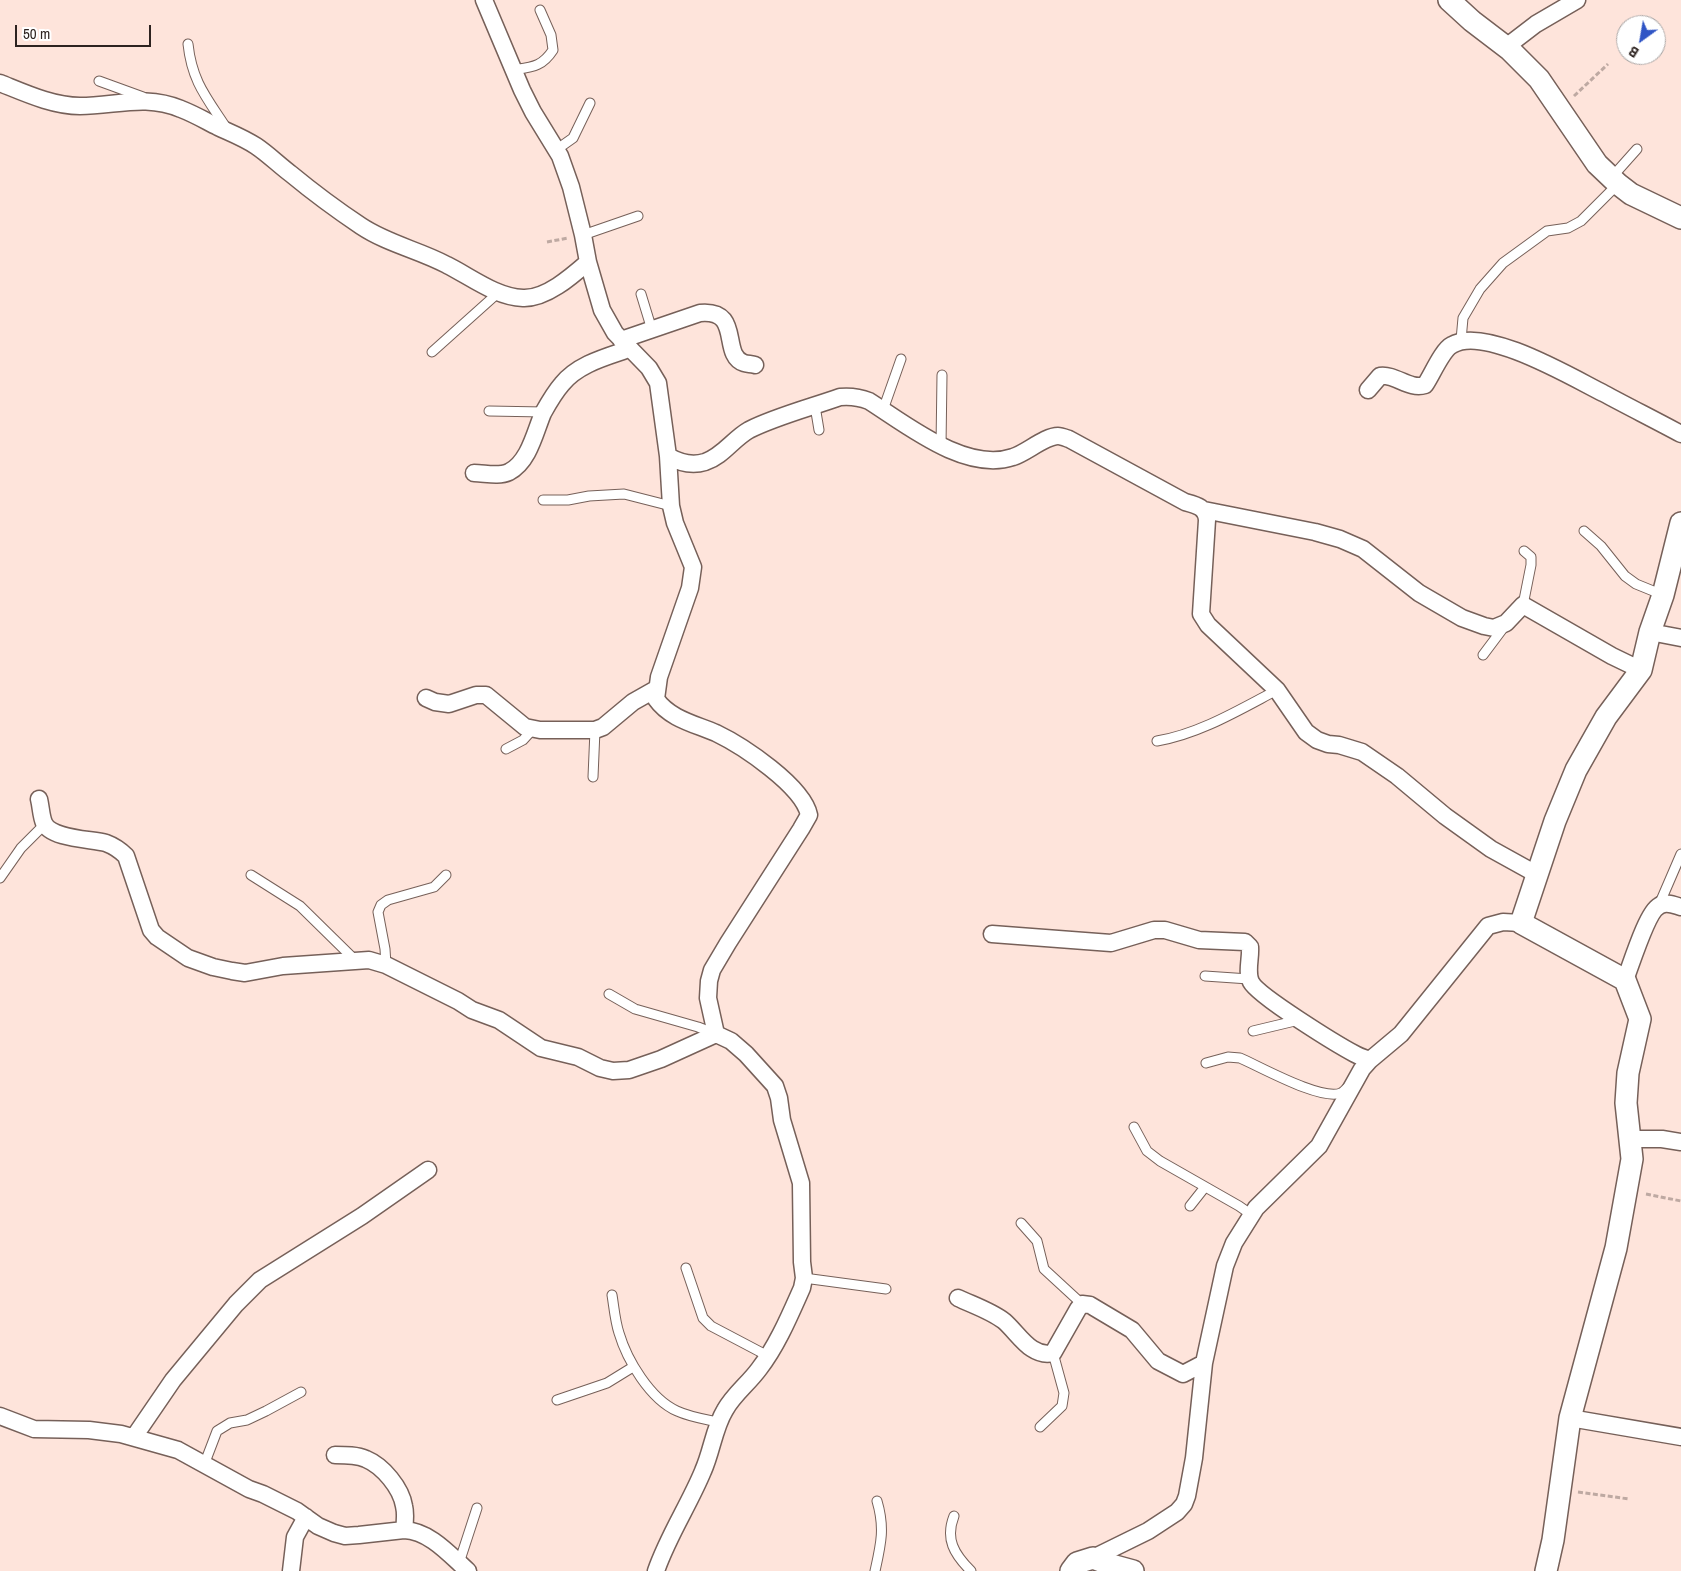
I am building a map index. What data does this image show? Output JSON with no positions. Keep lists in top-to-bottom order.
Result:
{
  "scale_bar": "50 m",
  "north": "bottom left"
}
